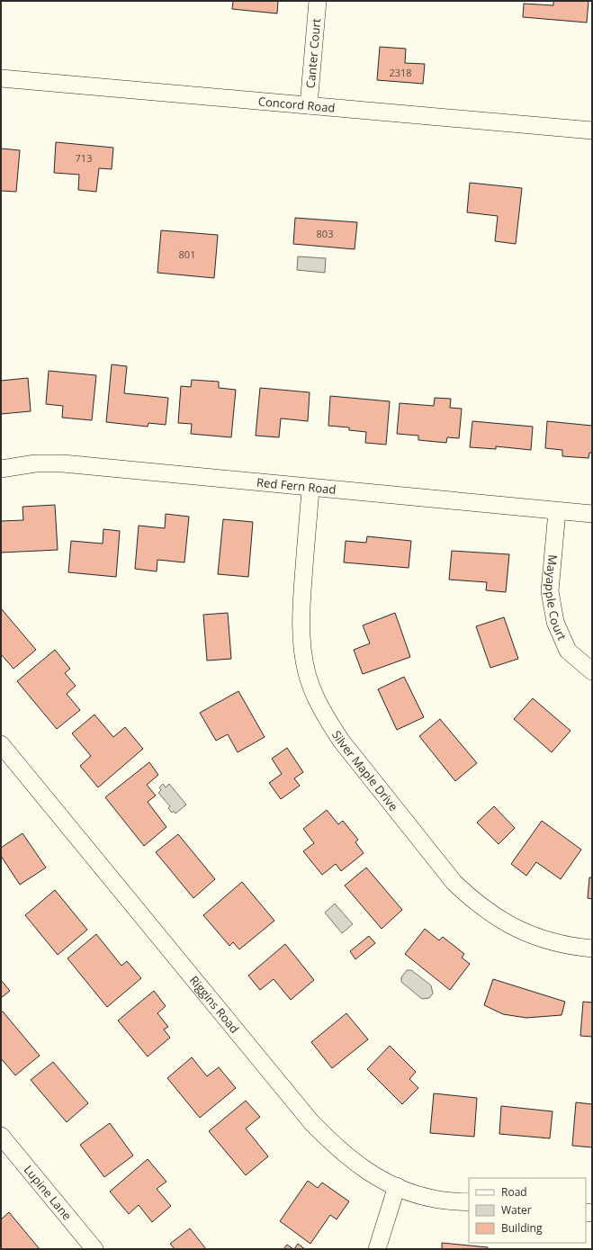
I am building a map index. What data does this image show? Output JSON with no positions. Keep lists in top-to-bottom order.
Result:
{
  "streets": {
    "street": [
      "Canter Court",
      "Concord Road",
      "Red Fern Road",
      "Mayapple Court",
      "Silver Maple Drive",
      "Riggins Road",
      "Lupine Lane"
    ]
  },
  "crossings": [
    ["Canter Court", "Concord Road"],
    ["Red Fern Road", "Mayapple Court"],
    ["Red Fern Road", "Silver Maple Drive"]
  ],
  "house_numbers": [
    "2318",
    "713",
    "803",
    "801"
  ],
  "legend": ["Road", "Water", "Building"]
}
